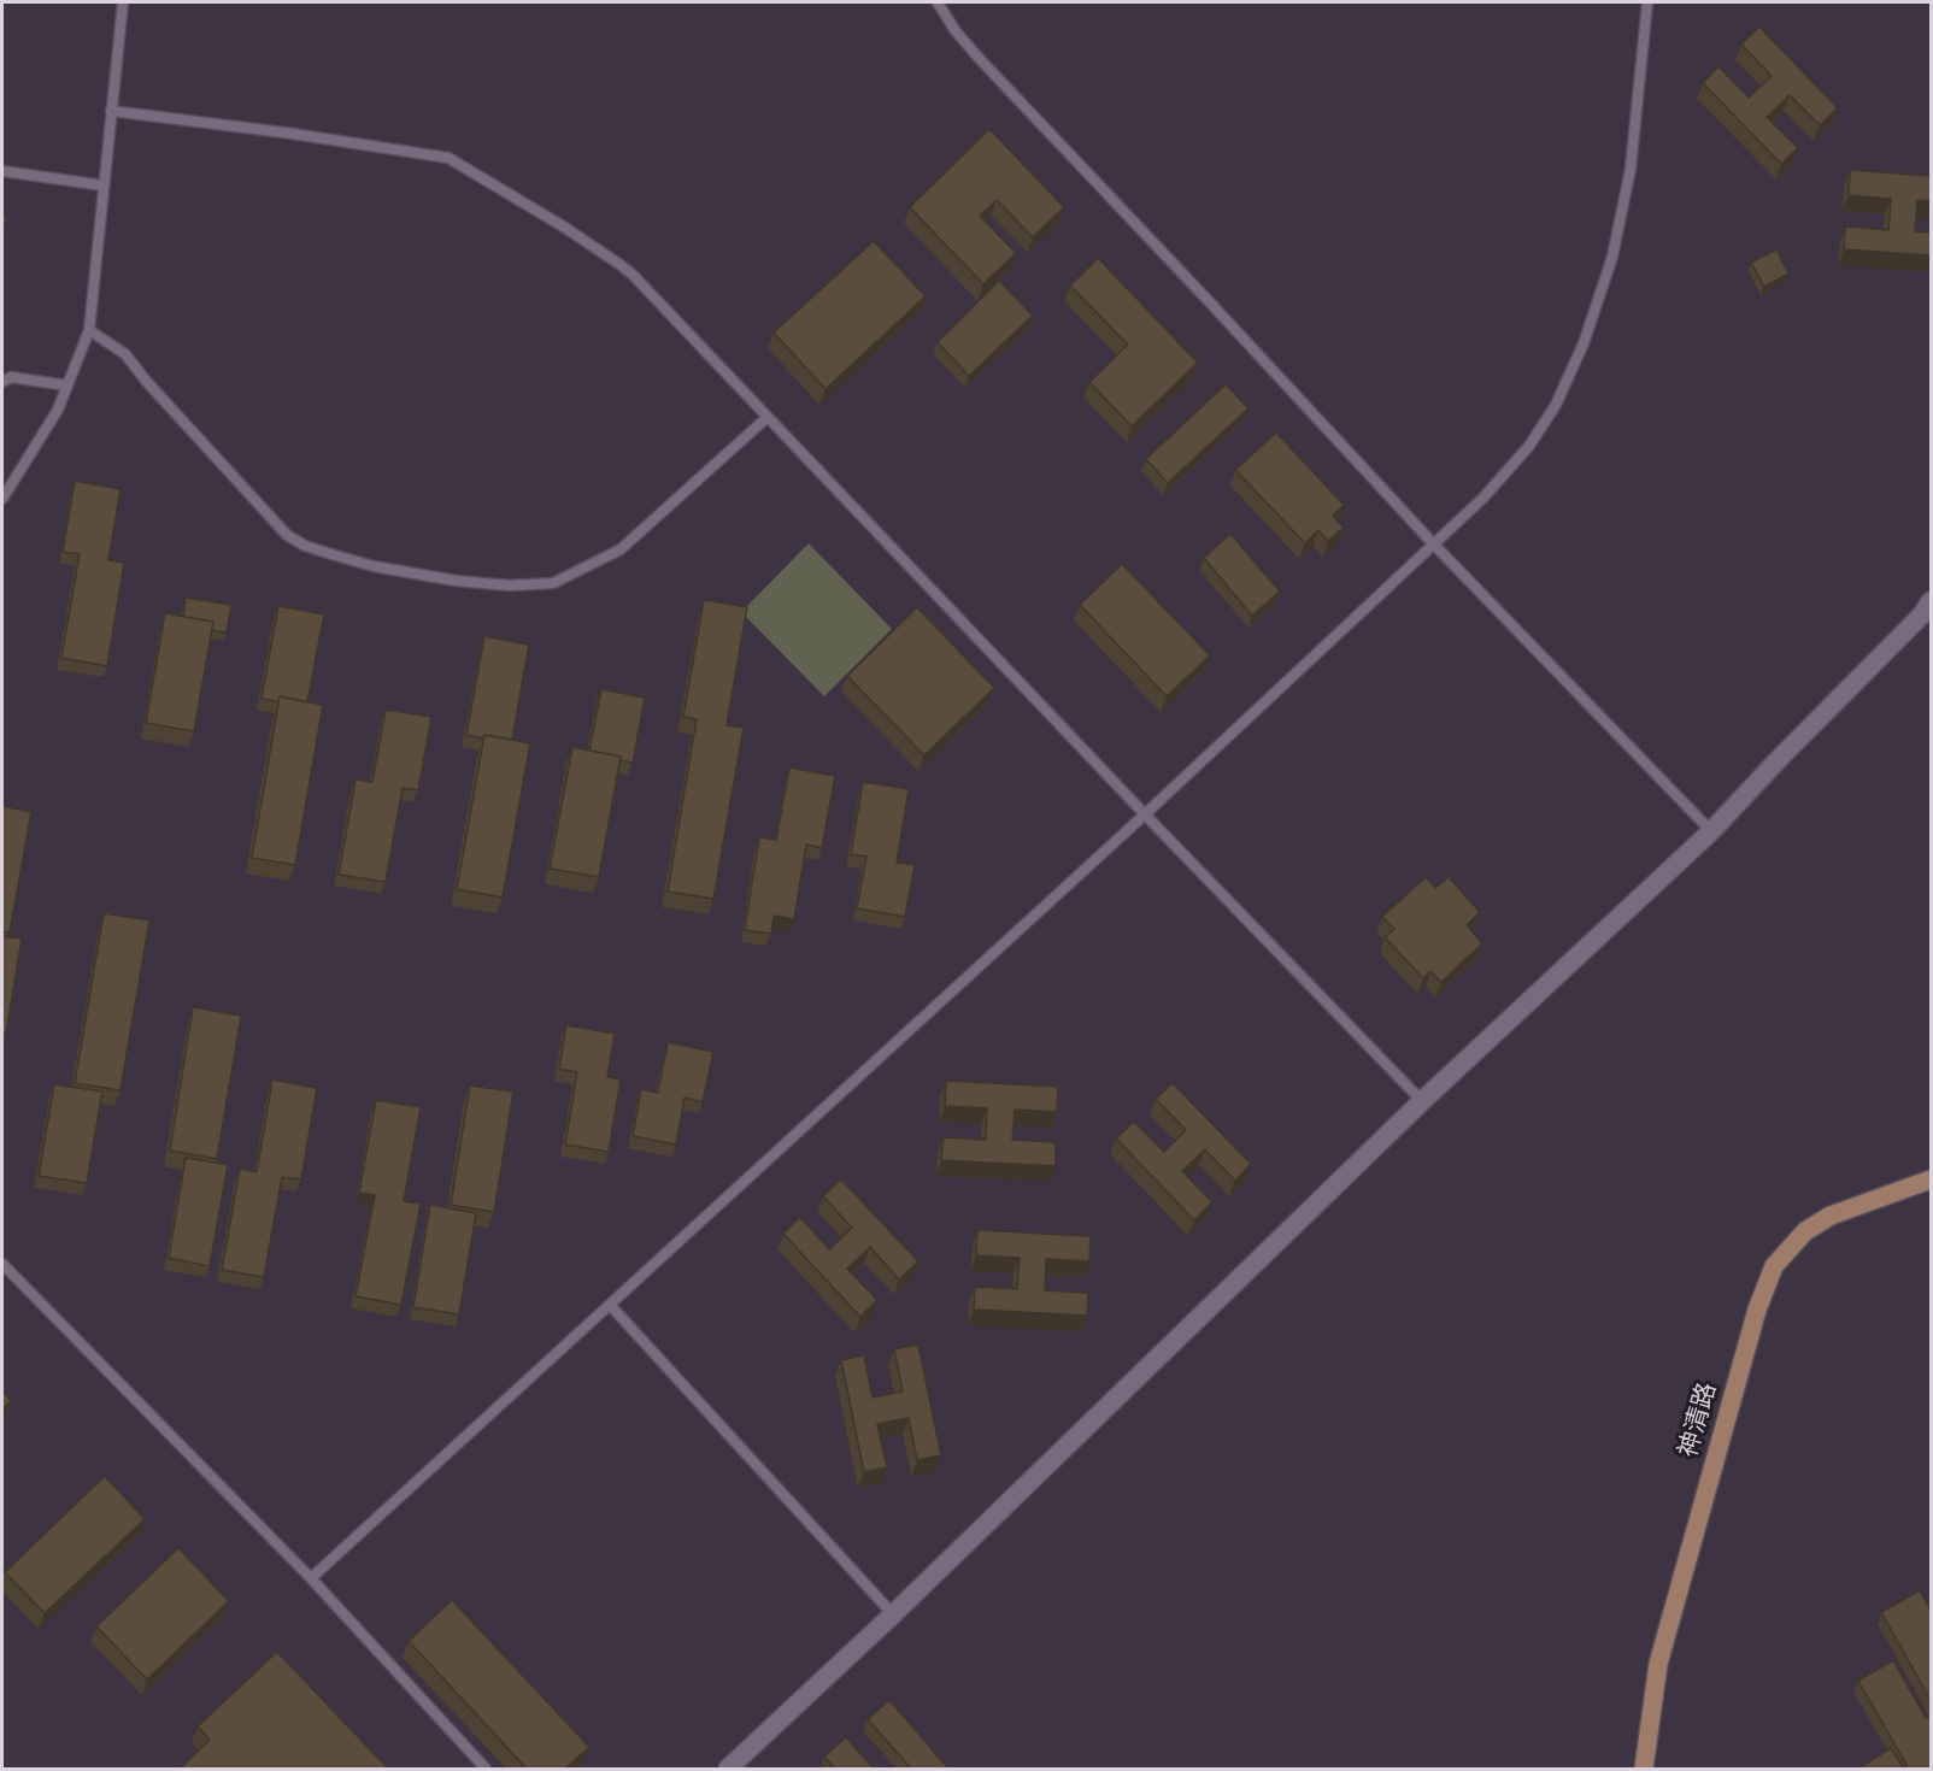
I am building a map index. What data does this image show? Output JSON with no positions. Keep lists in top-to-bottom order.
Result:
{
  "streets": {
    "street": ["神清路"]
  }
}
